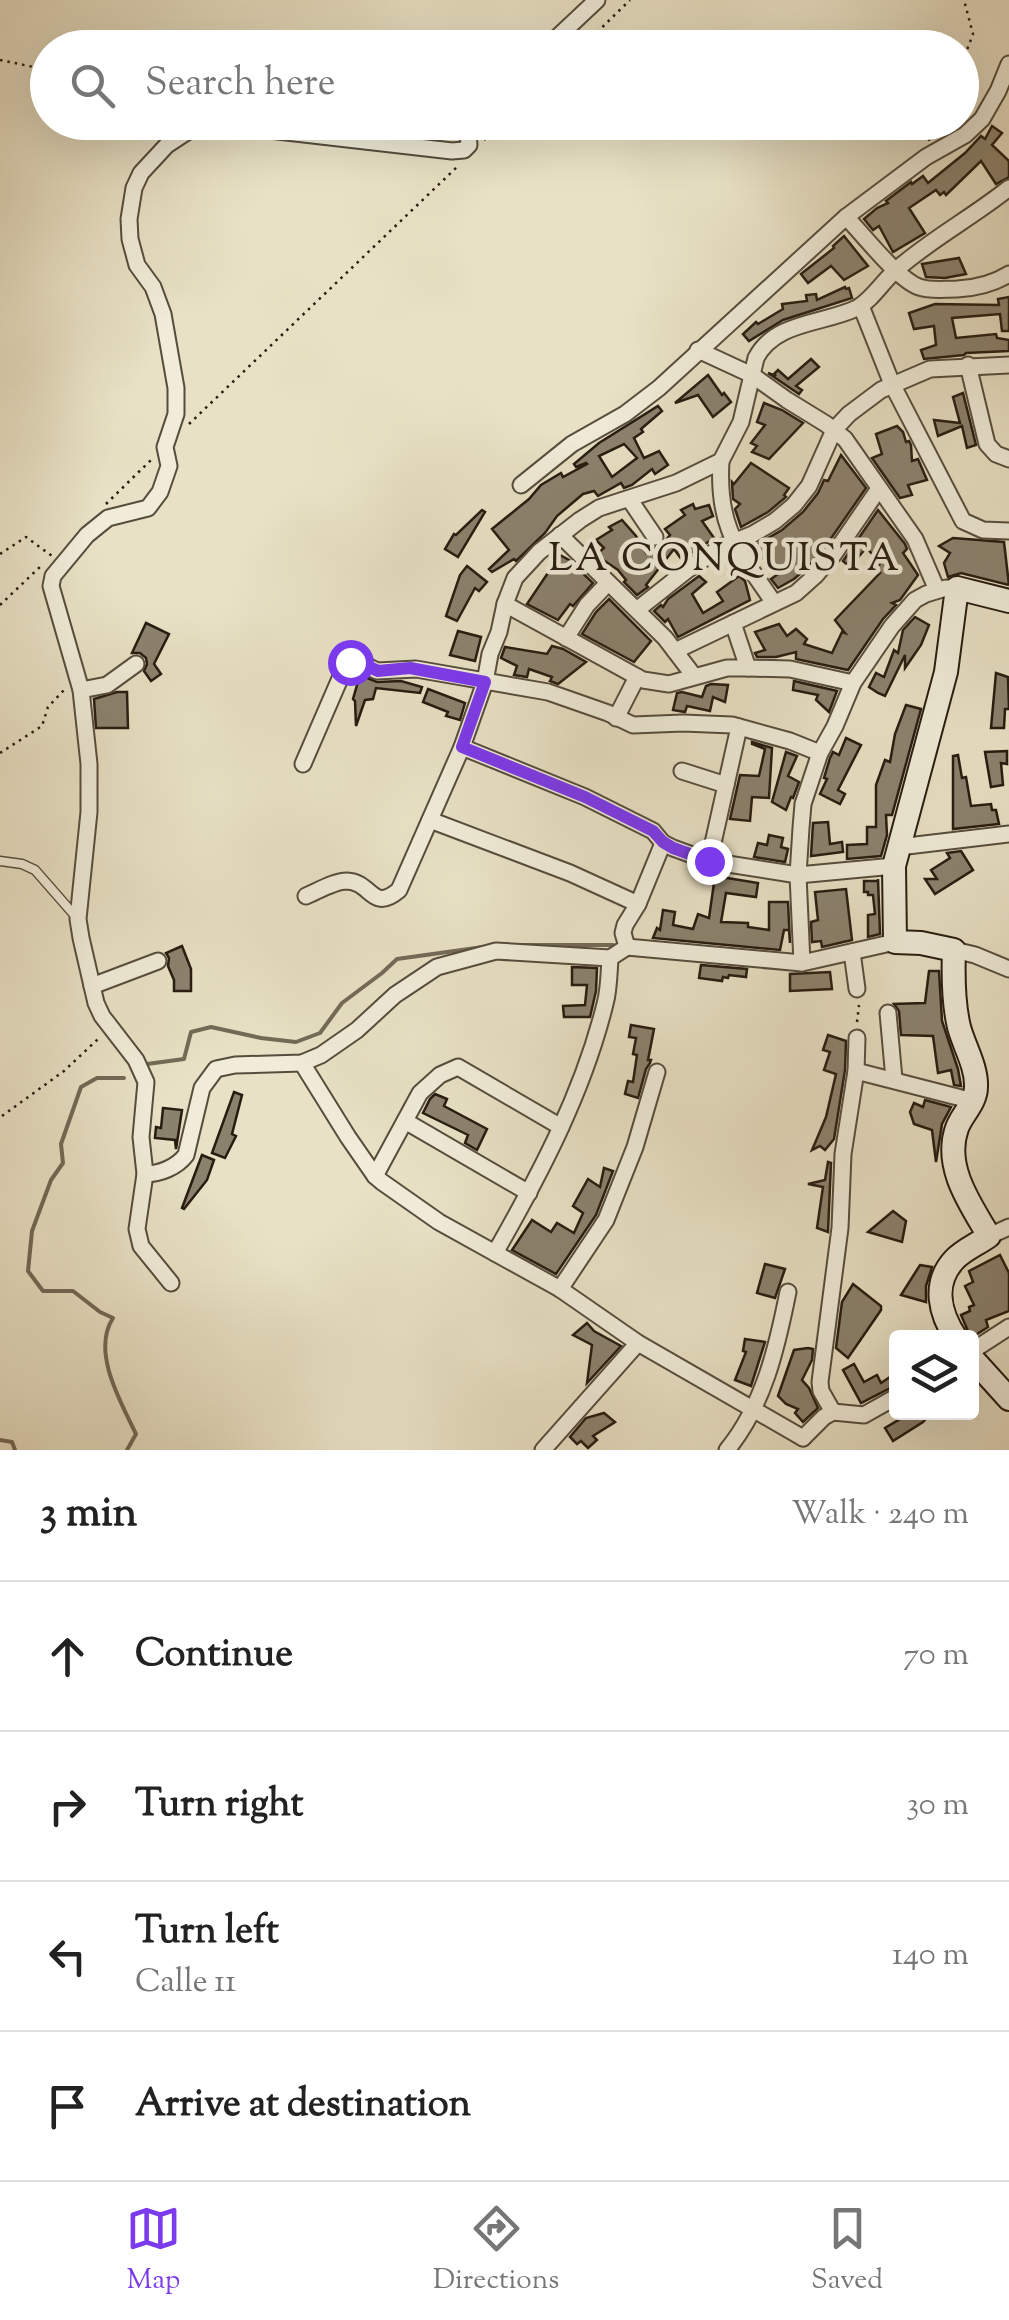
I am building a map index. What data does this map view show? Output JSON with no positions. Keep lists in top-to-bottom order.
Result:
{
  "districts": ["LA CONQUISTA"],
  "page": {
    "search": "Search here",
    "heading": ["3 min", "Walk · 240 m"],
    "list": [
      ["Continue", "70 m"],
      ["Turn right", "30 m"],
      ["Turn left", "Calle 11", "140 m"],
      "Arrive at destination"
    ],
    "nav": ["Map", "Directions", "Saved"]
  }
}
